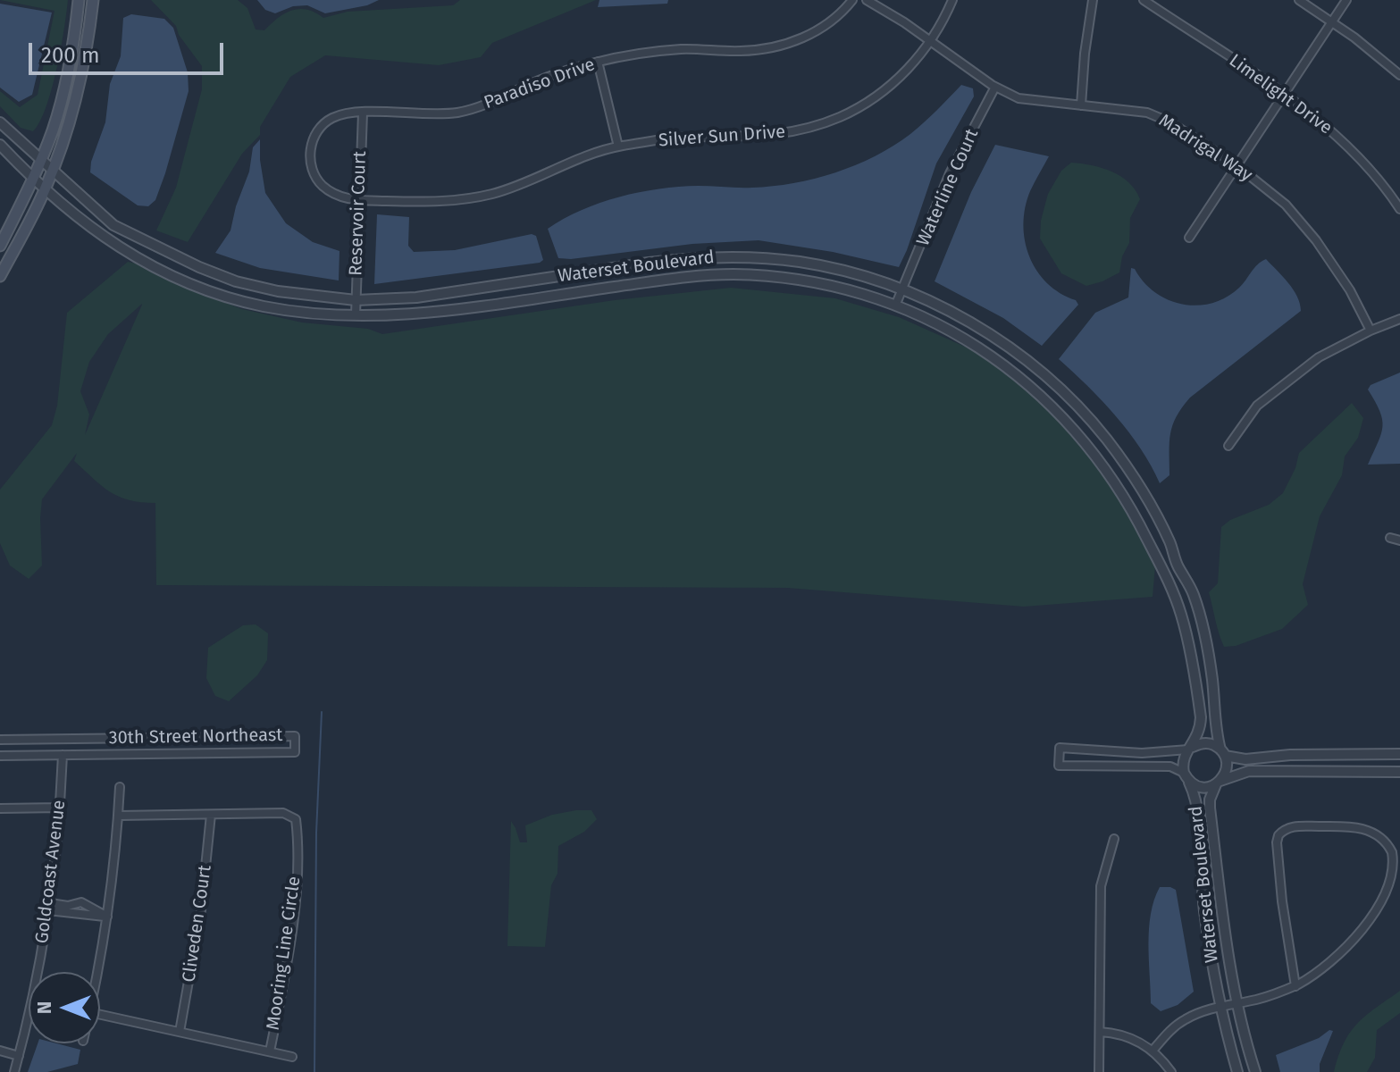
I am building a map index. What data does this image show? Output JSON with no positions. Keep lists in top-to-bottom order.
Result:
{
  "streets": {
    "street": [
      "Paradiso Drive",
      "Limelight Drive",
      "Silver Sun Drive",
      "Madrigal Way",
      "Waterline Court",
      "Reservoir Court",
      "Waterset Boulevard",
      "30th Street Northeast",
      "Goldcoast Avenue",
      "Cliveden Court",
      "Mooring Line Circle"
    ]
  },
  "crossings": [
    ["Paradiso Drive", "Silver Sun Drive"],
    ["Paradiso Drive", "Reservoir Court"],
    ["Silver Sun Drive", "Madrigal Way"],
    ["Silver Sun Drive", "Reservoir Court"],
    ["Madrigal Way", "Waterline Court"],
    ["Waterline Court", "Waterset Boulevard"],
    ["Reservoir Court", "Waterset Boulevard"],
    ["30th Street Northeast", "Goldcoast Avenue"],
    ["Cliveden Court", "Mooring Line Circle"]
  ],
  "scale_bar": "200 m",
  "north": "left"
}
